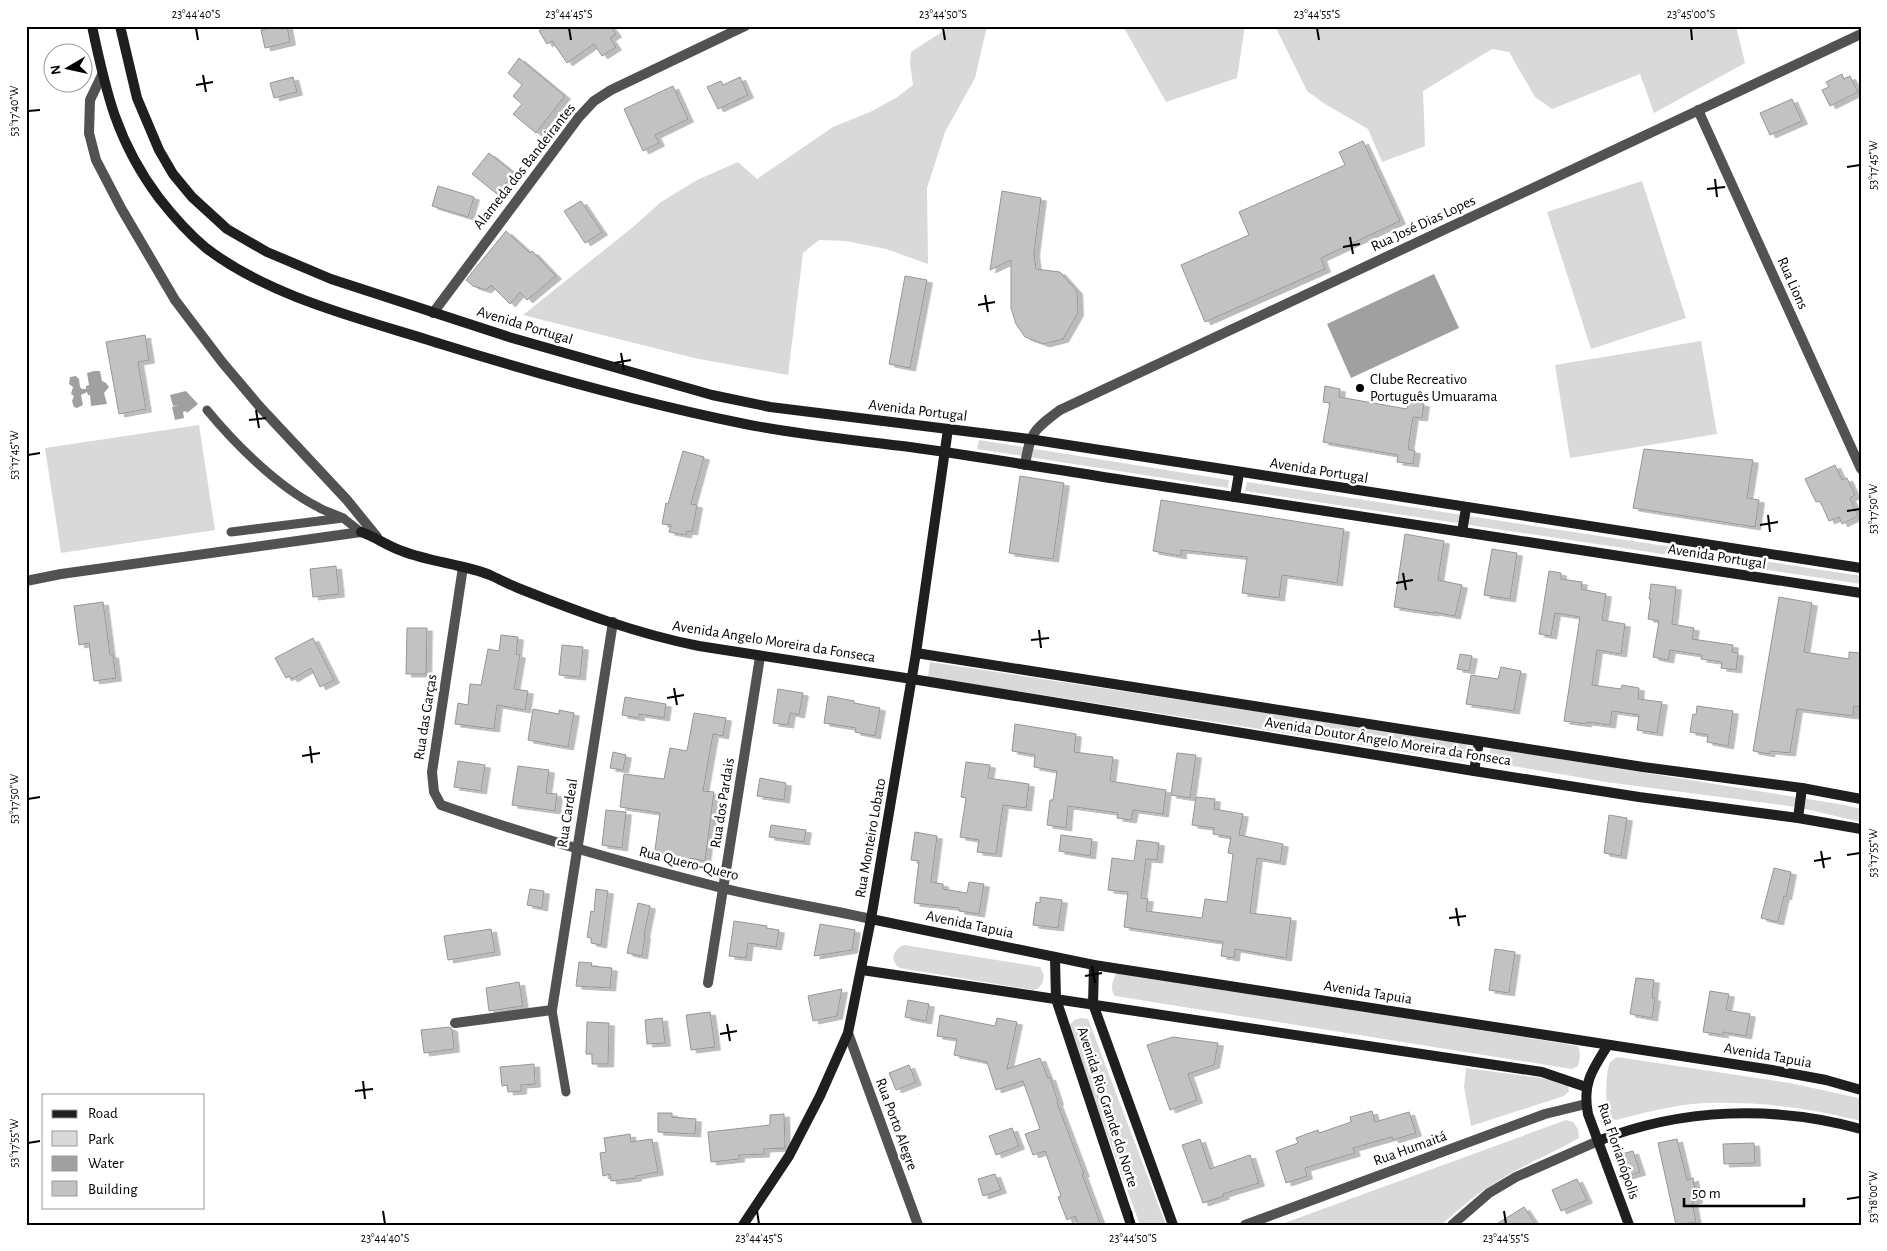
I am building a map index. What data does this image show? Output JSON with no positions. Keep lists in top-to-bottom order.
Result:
{
  "streets": {
    "main road": [
      "Avenida Portugal",
      "Avenida Angelo Moreira da Fonseca",
      "Avenida Doutor Ângelo Moreira da Fonseca",
      "Rua Monteiro Lobato",
      "Avenida Tapuia",
      "Avenida Rio Grande do Norte",
      "Rua Florianópolis"
    ],
    "street": [
      "Alameda dos Bandeirantes",
      "Rua José Dias Lopes",
      "Rua Lions",
      "Rua das Garças",
      "Rua dos Pardais",
      "Rua Cardeal",
      "Rua Quero-Quero",
      "Rua Porto Alegre",
      "Rua Humaitá"
    ]
  },
  "crossings": [
    ["Alameda dos Bandeirantes", "Avenida Portugal"],
    ["Rua José Dias Lopes", "Rua Lions"],
    ["Rua José Dias Lopes", "Avenida Portugal"],
    ["Avenida Portugal", "Rua Monteiro Lobato"],
    ["Avenida Angelo Moreira da Fonseca", "Rua das Garças"],
    ["Avenida Angelo Moreira da Fonseca", "Avenida Doutor Ângelo Moreira da Fonseca"],
    ["Avenida Angelo Moreira da Fonseca", "Rua dos Pardais"],
    ["Avenida Angelo Moreira da Fonseca", "Rua Cardeal"],
    ["Avenida Angelo Moreira da Fonseca", "Rua Monteiro Lobato"],
    ["Rua das Garças", "Rua Quero-Quero"],
    ["Avenida Doutor Ângelo Moreira da Fonseca", "Rua Monteiro Lobato"],
    ["Rua dos Pardais", "Rua Quero-Quero"],
    ["Rua Cardeal", "Rua Quero-Quero"],
    ["Rua Monteiro Lobato", "Rua Quero-Quero"],
    ["Rua Monteiro Lobato", "Avenida Tapuia"],
    ["Rua Monteiro Lobato", "Rua Porto Alegre"],
    ["Rua Quero-Quero", "Avenida Tapuia"],
    ["Avenida Tapuia", "Avenida Rio Grande do Norte"],
    ["Rua Humaitá", "Rua Florianópolis"]
  ],
  "places": ["Clube Recreativo Português Umuarama"],
  "legend": [
    "Road",
    "Park",
    "Water",
    "Building"
  ],
  "scale_bar": "50 m",
  "north": "left",
  "coordinates": [
    "23°44'40\"S",
    "23°44'45\"S",
    "23°44'50\"S",
    "23°44'55\"S",
    "23°45'00\"S",
    "53°17'40\"W",
    "53°17'45\"W",
    "53°17'50\"W",
    "53°17'55\"W",
    "53°18'00\"W"
  ]
}
